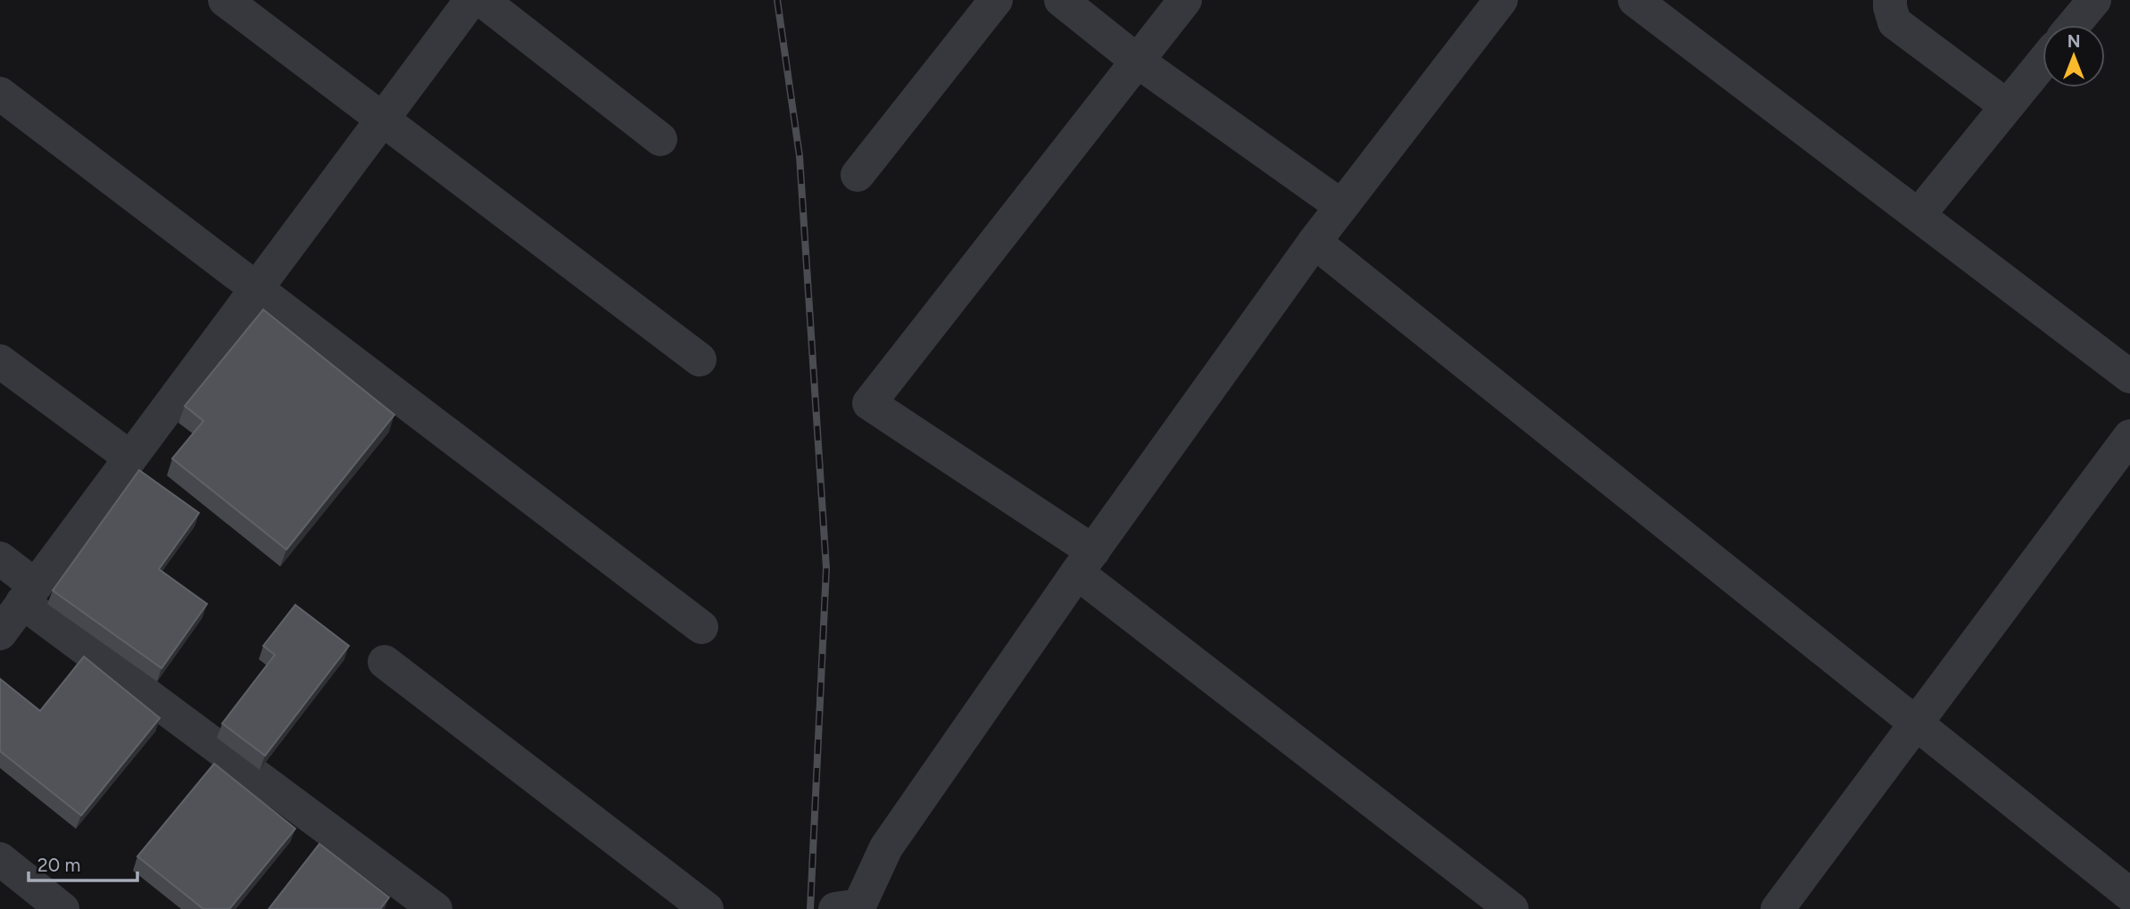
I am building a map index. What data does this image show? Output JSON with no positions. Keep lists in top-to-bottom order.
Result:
{
  "scale_bar": "20 m",
  "north": "top"
}
